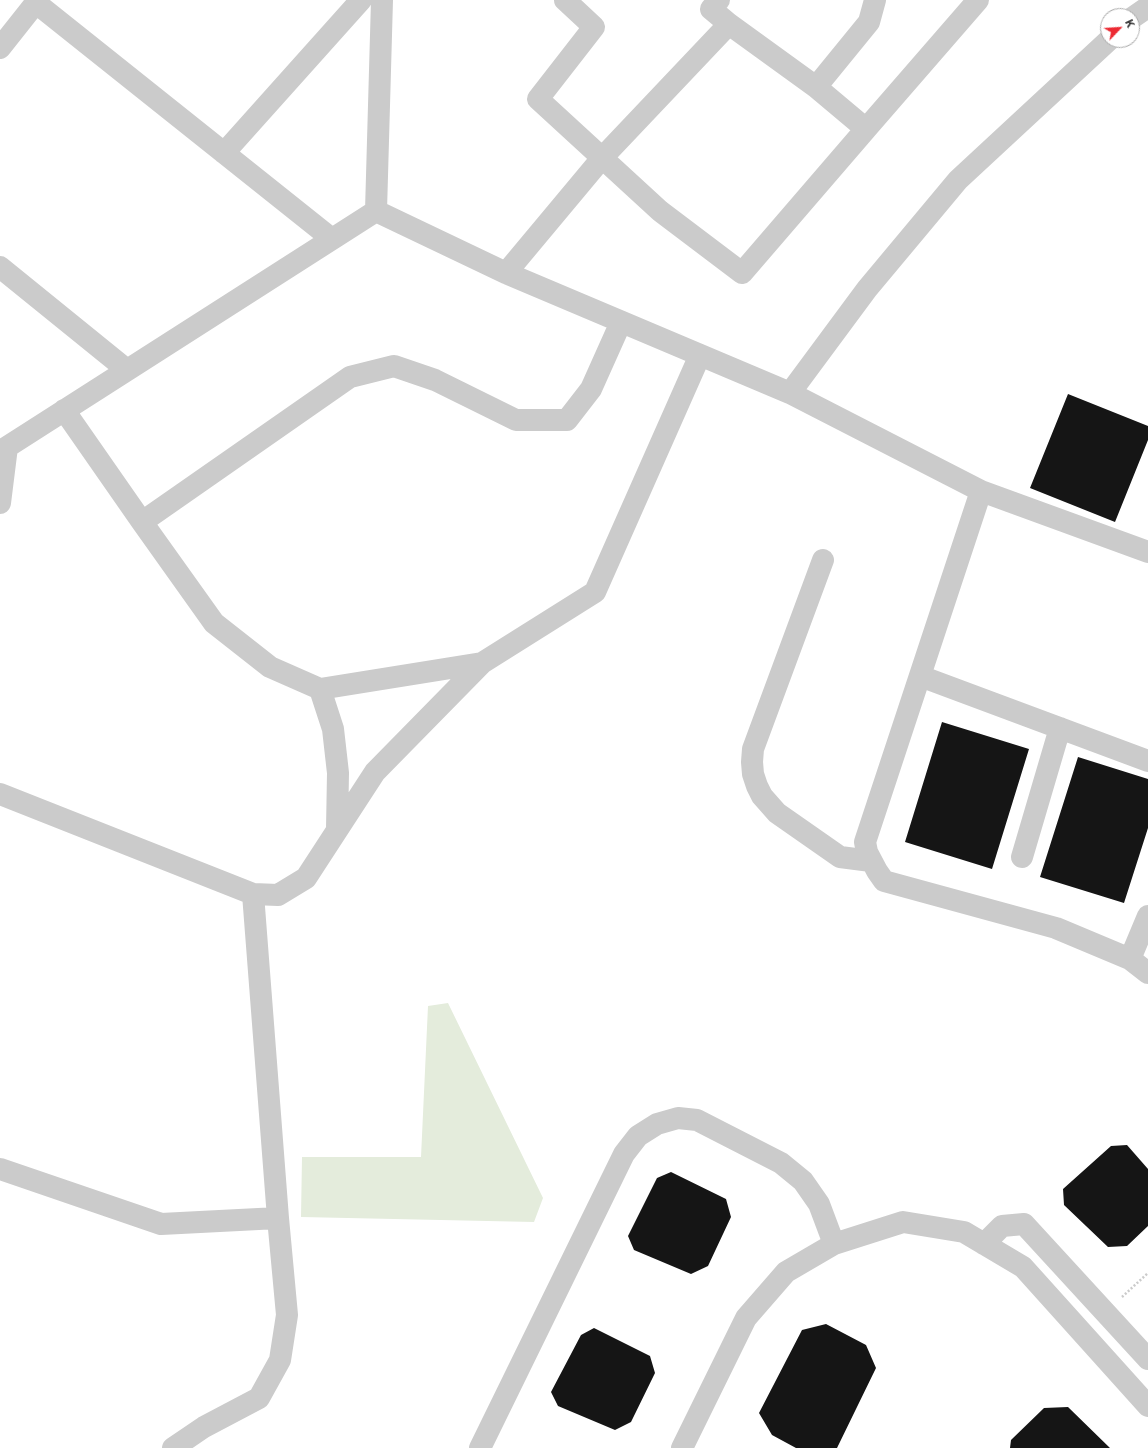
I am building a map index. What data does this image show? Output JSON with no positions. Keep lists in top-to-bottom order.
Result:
{
  "north": "top right"
}
